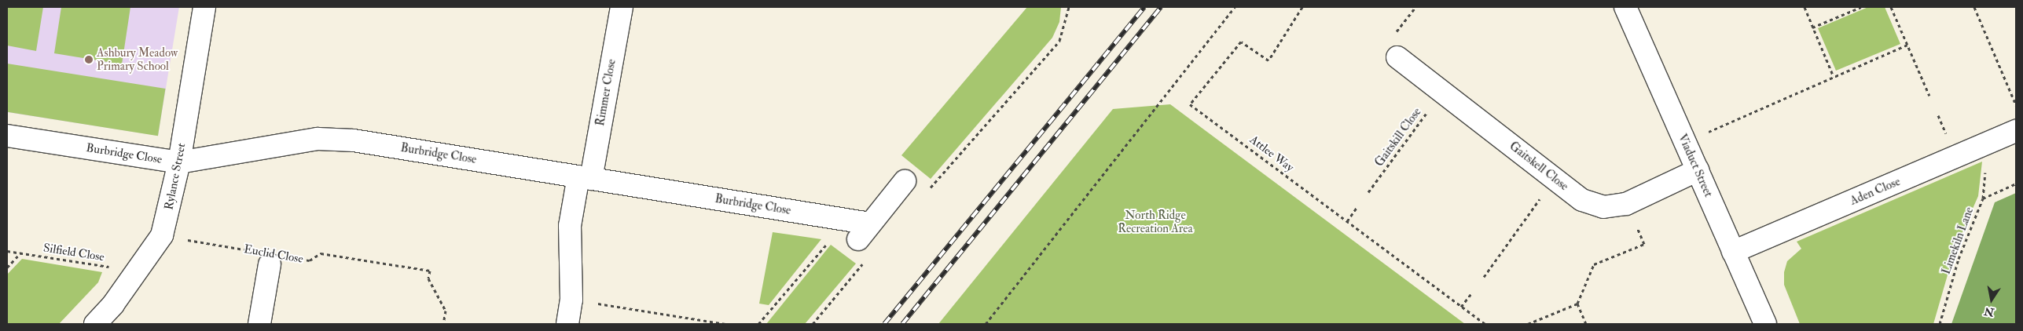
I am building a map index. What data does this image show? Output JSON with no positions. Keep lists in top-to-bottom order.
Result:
{
  "streets": {
    "street": [
      "Rimmer Close",
      "Burbridge Close",
      "Viaduct Street",
      "Gaitskell Close",
      "Rylance Street",
      "Aden Close",
      "Euclid Close"
    ],
    "path": [
      "Gaitskill Close",
      "Attlee Way",
      "Limekiln Lane",
      "Silfield Close"
    ]
  },
  "crossings": [
    ["Rimmer Close", "Burbridge Close"],
    ["Gaitskill Close", "Gaitskell Close"],
    ["Burbridge Close", "Rylance Street"],
    ["Viaduct Street", "Gaitskell Close"],
    ["Viaduct Street", "Aden Close"],
    ["Rylance Street", "Silfield Close"],
    ["Rylance Street", "Euclid Close"]
  ],
  "parks": ["North Ridge Recreation Area"],
  "places": ["Ashbury Meadow Primary School"],
  "north": "bottom"
}
